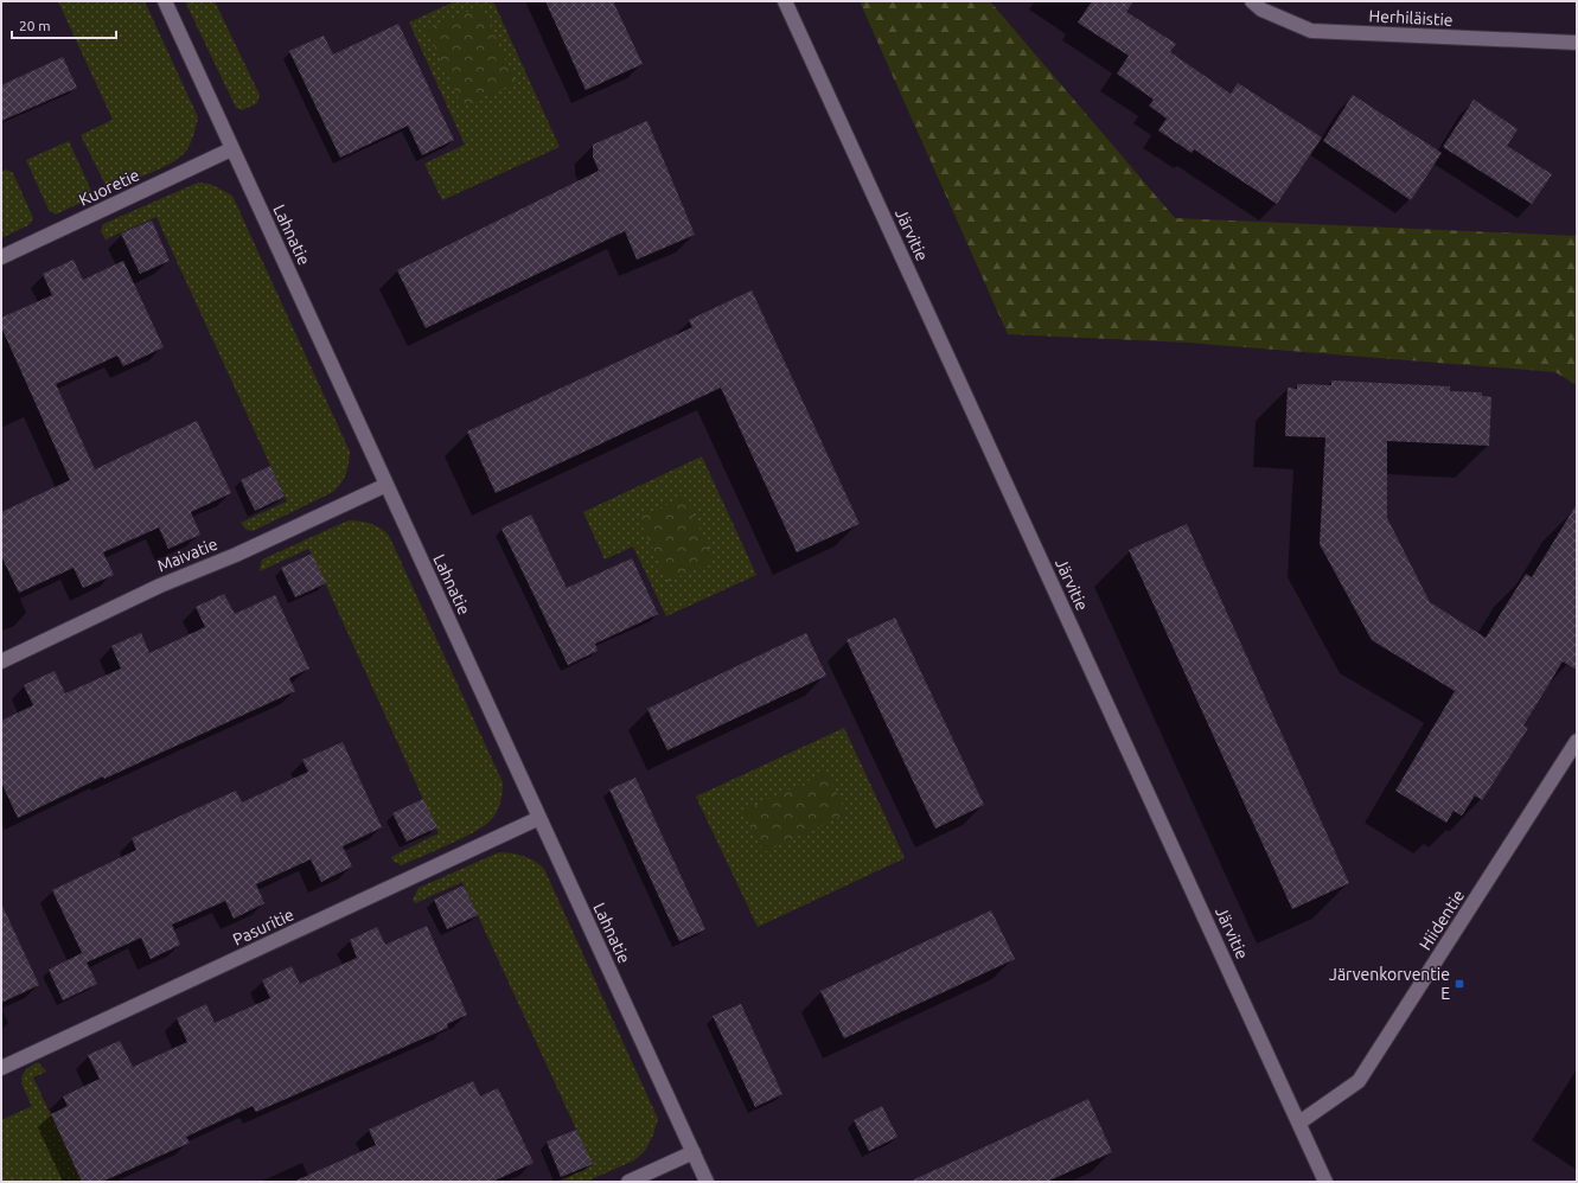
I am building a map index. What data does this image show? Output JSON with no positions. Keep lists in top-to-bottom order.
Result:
{
  "streets": {
    "street": [
      "Herhiläistie",
      "Kuoretie",
      "Lahnatie",
      "Järvitie",
      "Maivatie",
      "Hiidentie",
      "Pasuritie"
    ]
  },
  "crossings": [
    ["Kuoretie", "Lahnatie"],
    ["Lahnatie", "Maivatie"],
    ["Lahnatie", "Pasuritie"],
    ["Järvitie", "Hiidentie"]
  ],
  "places": {
    "transit": ["Järvenkorventie E"]
  },
  "scale_bar": "20 m"
}
